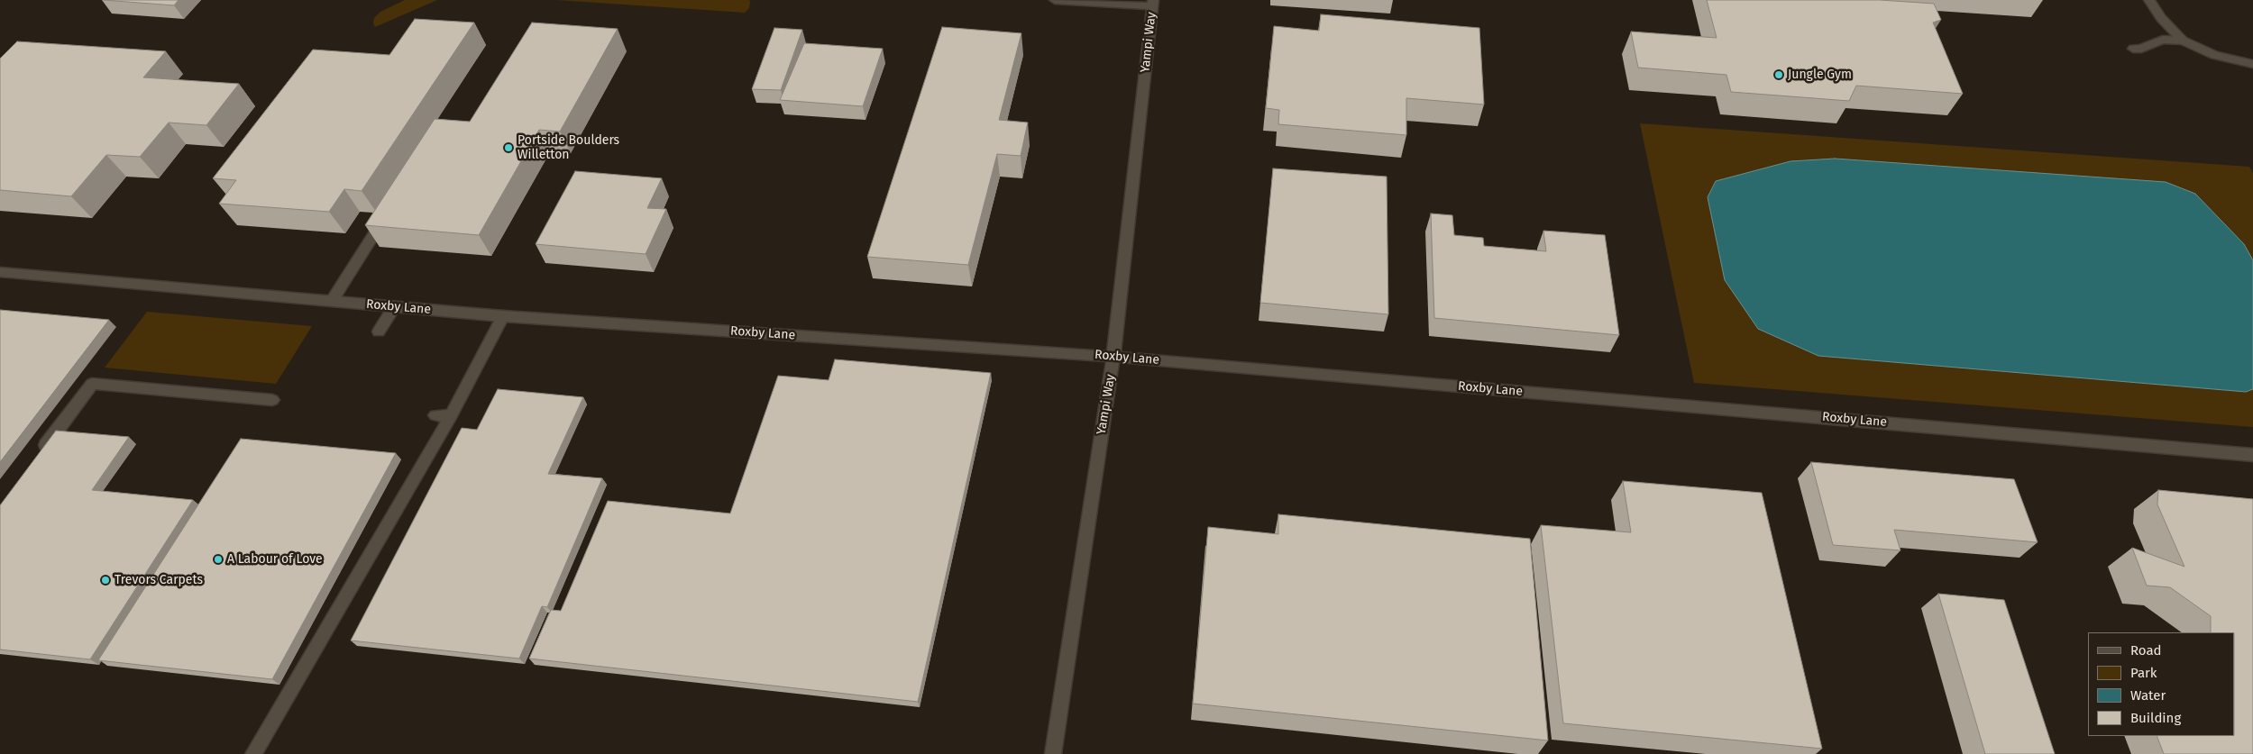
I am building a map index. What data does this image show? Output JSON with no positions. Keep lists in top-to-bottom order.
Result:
{
  "streets": {
    "street": ["Yampi Way", "Roxby Lane"]
  },
  "crossings": [
    ["Yampi Way", "Roxby Lane"]
  ],
  "places": [
    "Jungle Gym",
    "Portside Boulders Willetton",
    "A Labour of Love",
    "Trevors Carpets"
  ],
  "legend": [
    "Road",
    "Park",
    "Water",
    "Building"
  ]
}
